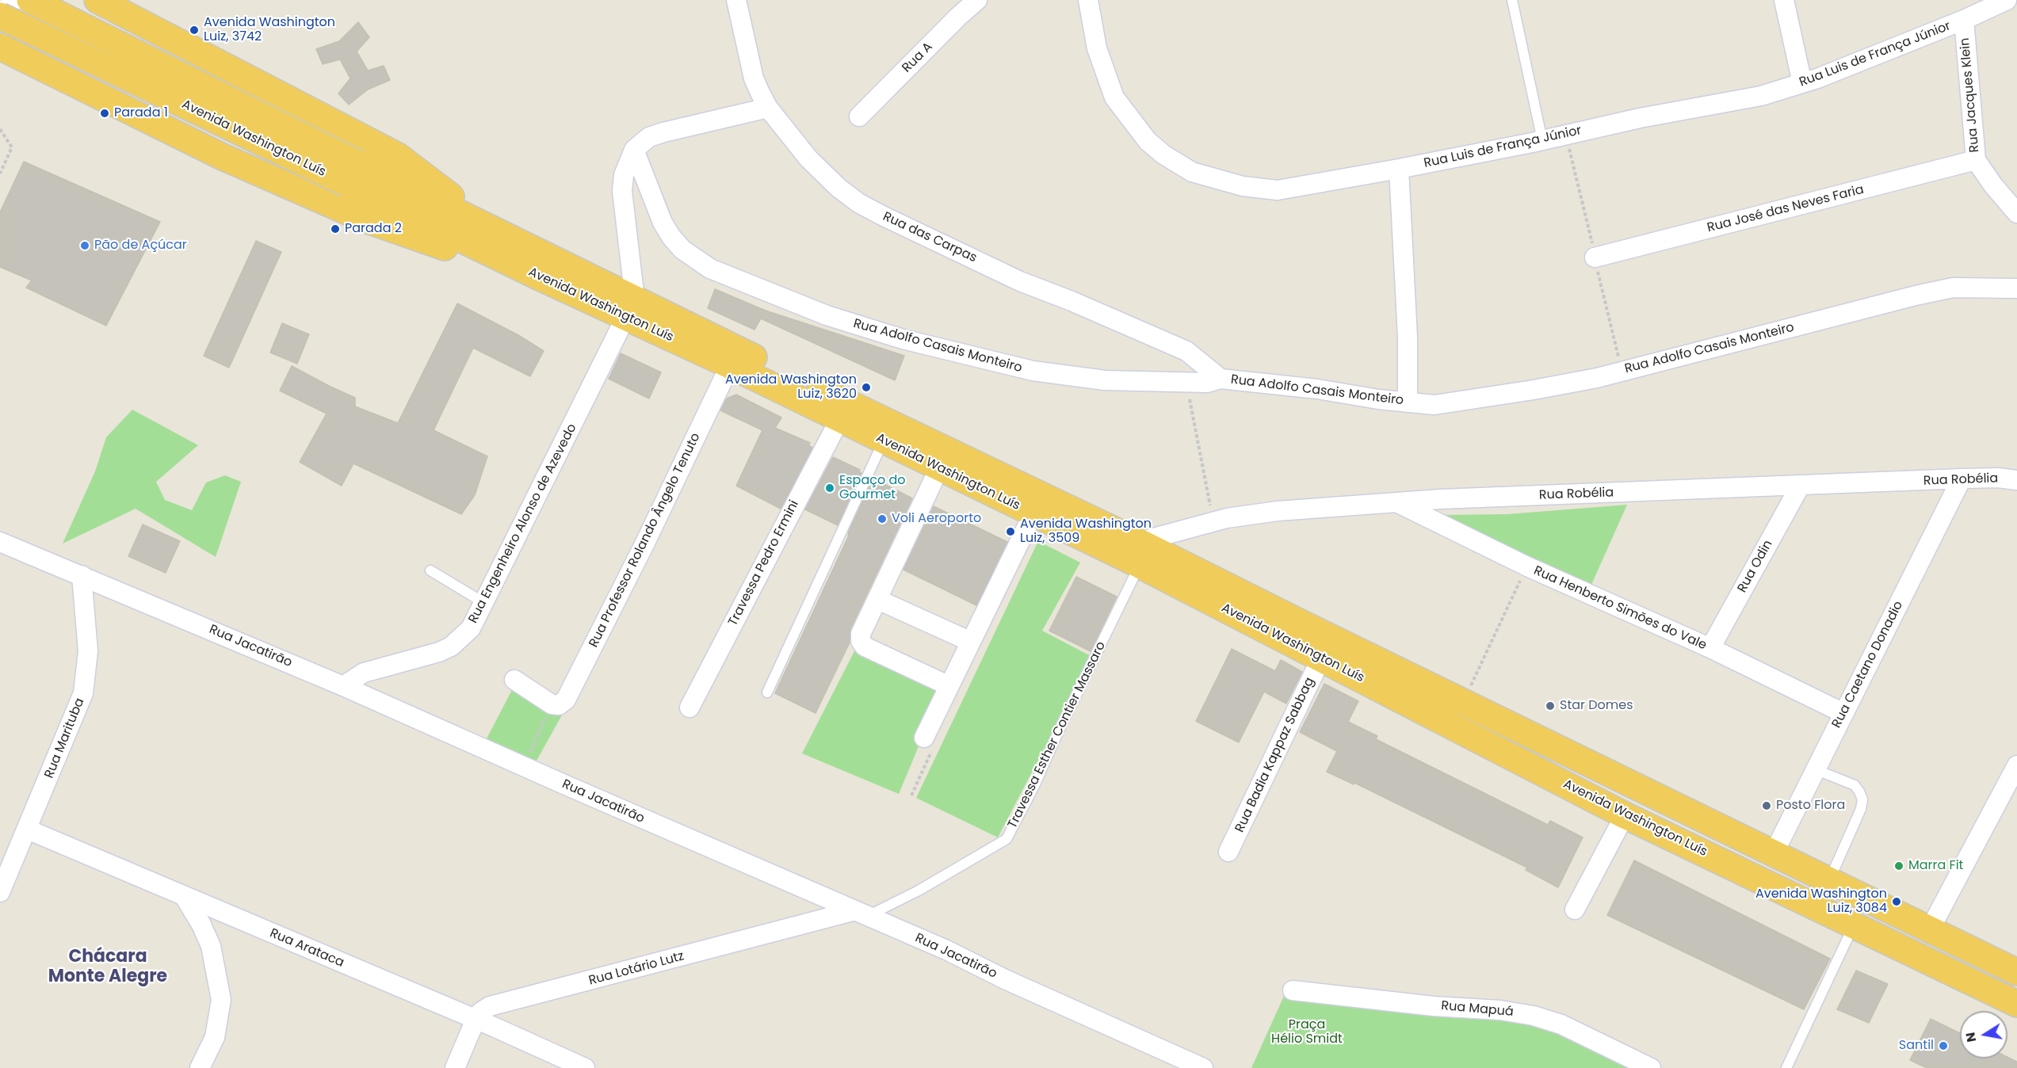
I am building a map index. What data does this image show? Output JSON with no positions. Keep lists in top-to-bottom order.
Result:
{
  "streets": {
    "highway": ["Avenida Washington Luís"],
    "street": [
      "Rua Luis de França Júnior",
      "Rua A",
      "Rua Jacques Klein",
      "Rua José das Neves Faria",
      "Rua das Carpas",
      "Rua Adolfo Casais Monteiro",
      "Rua Robélia",
      "Rua Engenheiro Alonso de Azevedo",
      "Rua Professor Rolando Ângelo Tenuto",
      "Travessa Pedro Ermini",
      "Rua Odin",
      "Rua Henberto Simões do Vale",
      "Rua Jacatirão",
      "Rua Caetano Donadio",
      "Rua Marituba",
      "Rua Badia Kappaz Sabbag",
      "Rua Arataca",
      "Rua Lotário Lutz",
      "Rua Mapuá"
    ],
    "lane": ["Travessa Esther Contier Massaro"]
  },
  "crossings": [
    ["Rua Luis de França Júnior", "Rua Jacques Klein"],
    ["Rua Jacques Klein", "Rua José das Neves Faria"],
    ["Avenida Washington Luís", "Rua Robélia"],
    ["Avenida Washington Luís", "Rua Engenheiro Alonso de Azevedo"],
    ["Avenida Washington Luís", "Rua Professor Rolando Ângelo Tenuto"],
    ["Avenida Washington Luís", "Travessa Pedro Ermini"],
    ["Avenida Washington Luís", "Rua Caetano Donadio"],
    ["Avenida Washington Luís", "Travessa Esther Contier Massaro"],
    ["Avenida Washington Luís", "Rua Badia Kappaz Sabbag"],
    ["Rua das Carpas", "Rua Adolfo Casais Monteiro"],
    ["Rua Robélia", "Rua Odin"],
    ["Rua Robélia", "Rua Henberto Simões do Vale"],
    ["Rua Robélia", "Rua Caetano Donadio"],
    ["Rua Robélia", "Travessa Esther Contier Massaro"],
    ["Rua Engenheiro Alonso de Azevedo", "Rua Jacatirão"],
    ["Rua Odin", "Rua Henberto Simões do Vale"],
    ["Rua Henberto Simões do Vale", "Rua Caetano Donadio"],
    ["Rua Jacatirão", "Travessa Esther Contier Massaro"],
    ["Rua Jacatirão", "Rua Marituba"],
    ["Rua Jacatirão", "Rua Lotário Lutz"],
    ["Travessa Esther Contier Massaro", "Rua Lotário Lutz"],
    ["Rua Marituba", "Rua Arataca"],
    ["Rua Arataca", "Rua Lotário Lutz"]
  ],
  "districts": ["Chácara Monte Alegre"],
  "parks": ["Praça Hélio Smidt"],
  "places": [
    "Avenida Washington Luiz, 3742",
    "Parada 1",
    "Parada 2",
    "Pão de Açúcar",
    "Avenida Washington Luiz, 3620",
    "Espaço do Gourmet",
    "Voli Aeroporto",
    "Avenida Washington Luiz, 3509",
    "Star Domes",
    "Posto Flora",
    "Marra Fit",
    "Avenida Washington Luiz, 3084",
    "Santil"
  ],
  "north": "left"
}
